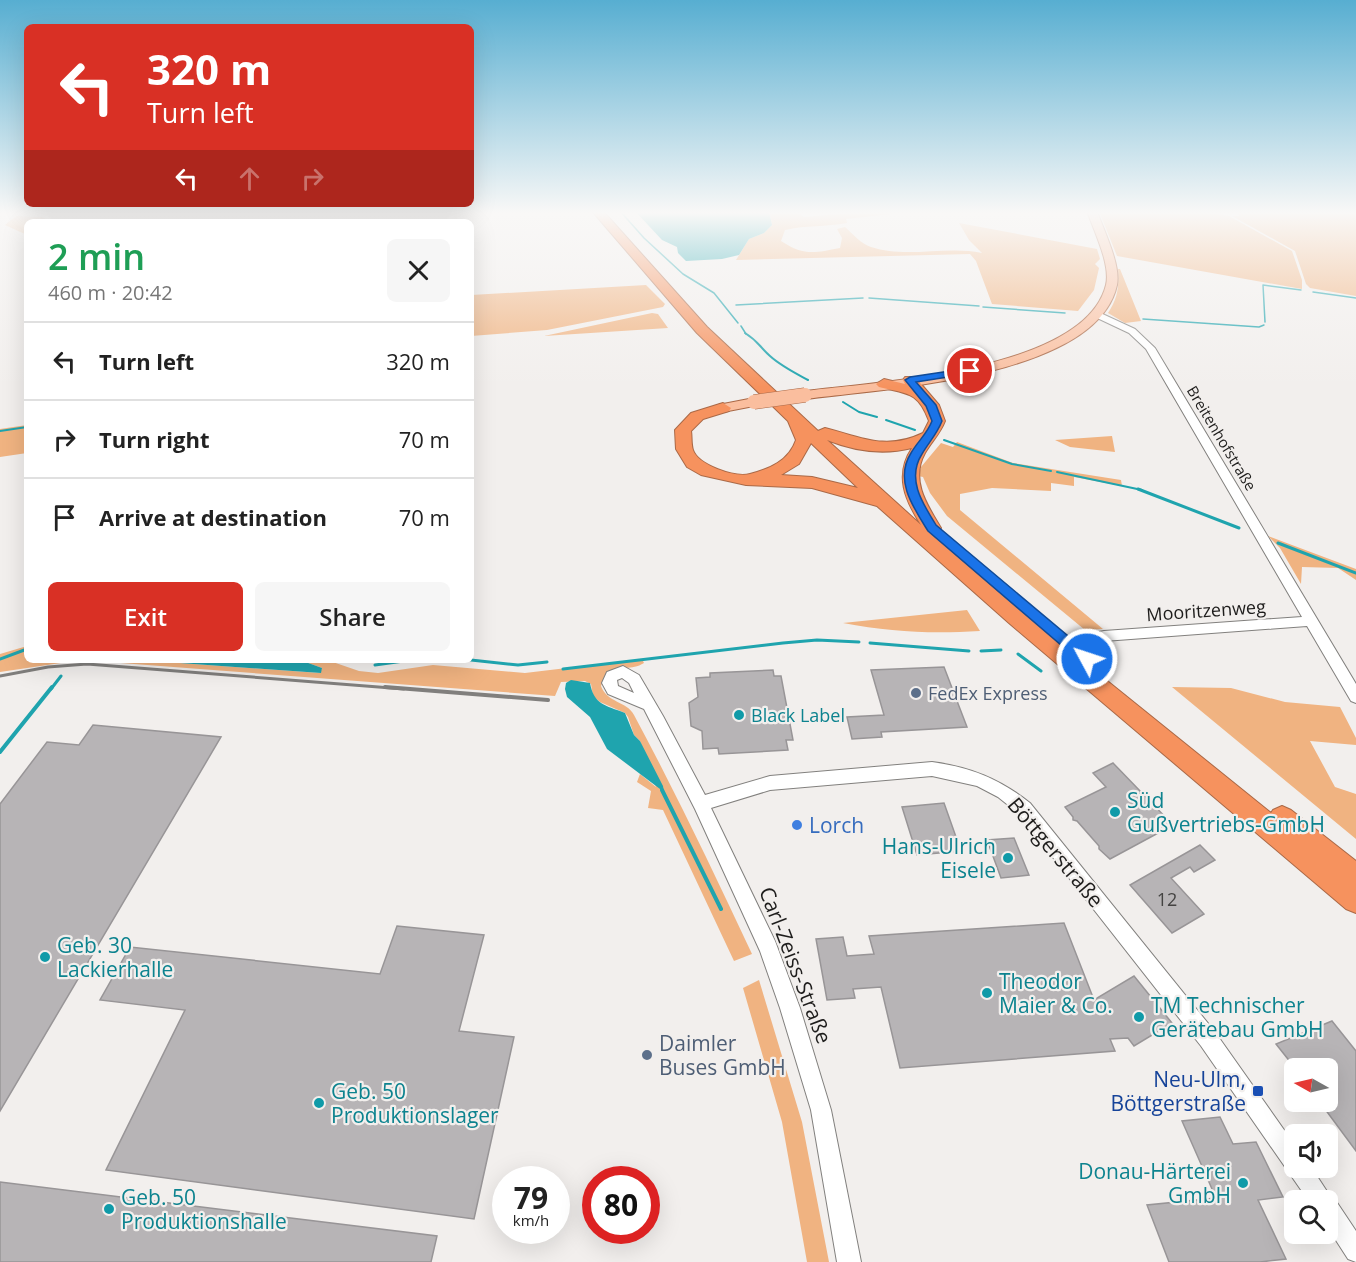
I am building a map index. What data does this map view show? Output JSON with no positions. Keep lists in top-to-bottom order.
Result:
{
  "streets": {
    "street": [
      "Breitenhofstraße",
      "Mooritzenweg",
      "Böttgerstraße",
      "Carl-Zeiss-Straße"
    ]
  },
  "crossings": [
    ["Breitenhofstraße", "Mooritzenweg"],
    ["Böttgerstraße", "Carl-Zeiss-Straße"]
  ],
  "places": {
    "other": [
      "FedEx Express",
      "Black Label",
      "Süd Gußvertriebs-GmbH",
      "Lorch",
      "Hans-Ulrich Eisele",
      "Geb. 30 Lackierhalle",
      "Theodor Maier & Co.",
      "TM Technischer Gerätebau GmbH",
      "Daimler Buses GmbH",
      "Geb. 50 Produktionslager",
      "Donau-Härterei GmbH",
      "Geb. 50 Produktionshalle"
    ],
    "transit": ["Neu-Ulm, Böttgerstraße"]
  },
  "house_numbers": ["12"],
  "north": "left",
  "page": {
    "turn": ["320 m", "Turn left"],
    "heading": ["2 min", "460 m · 20:42"],
    "list": [
      {
        "name": "Turn left",
        "value": "320 m"
      },
      {
        "name": "Turn right",
        "value": "70 m"
      },
      {
        "name": "Arrive at destination",
        "value": "70 m"
      }
    ],
    "buttons": ["Exit", "Share"],
    "speed": "79 km/h",
    "limit": "80"
  }
}
